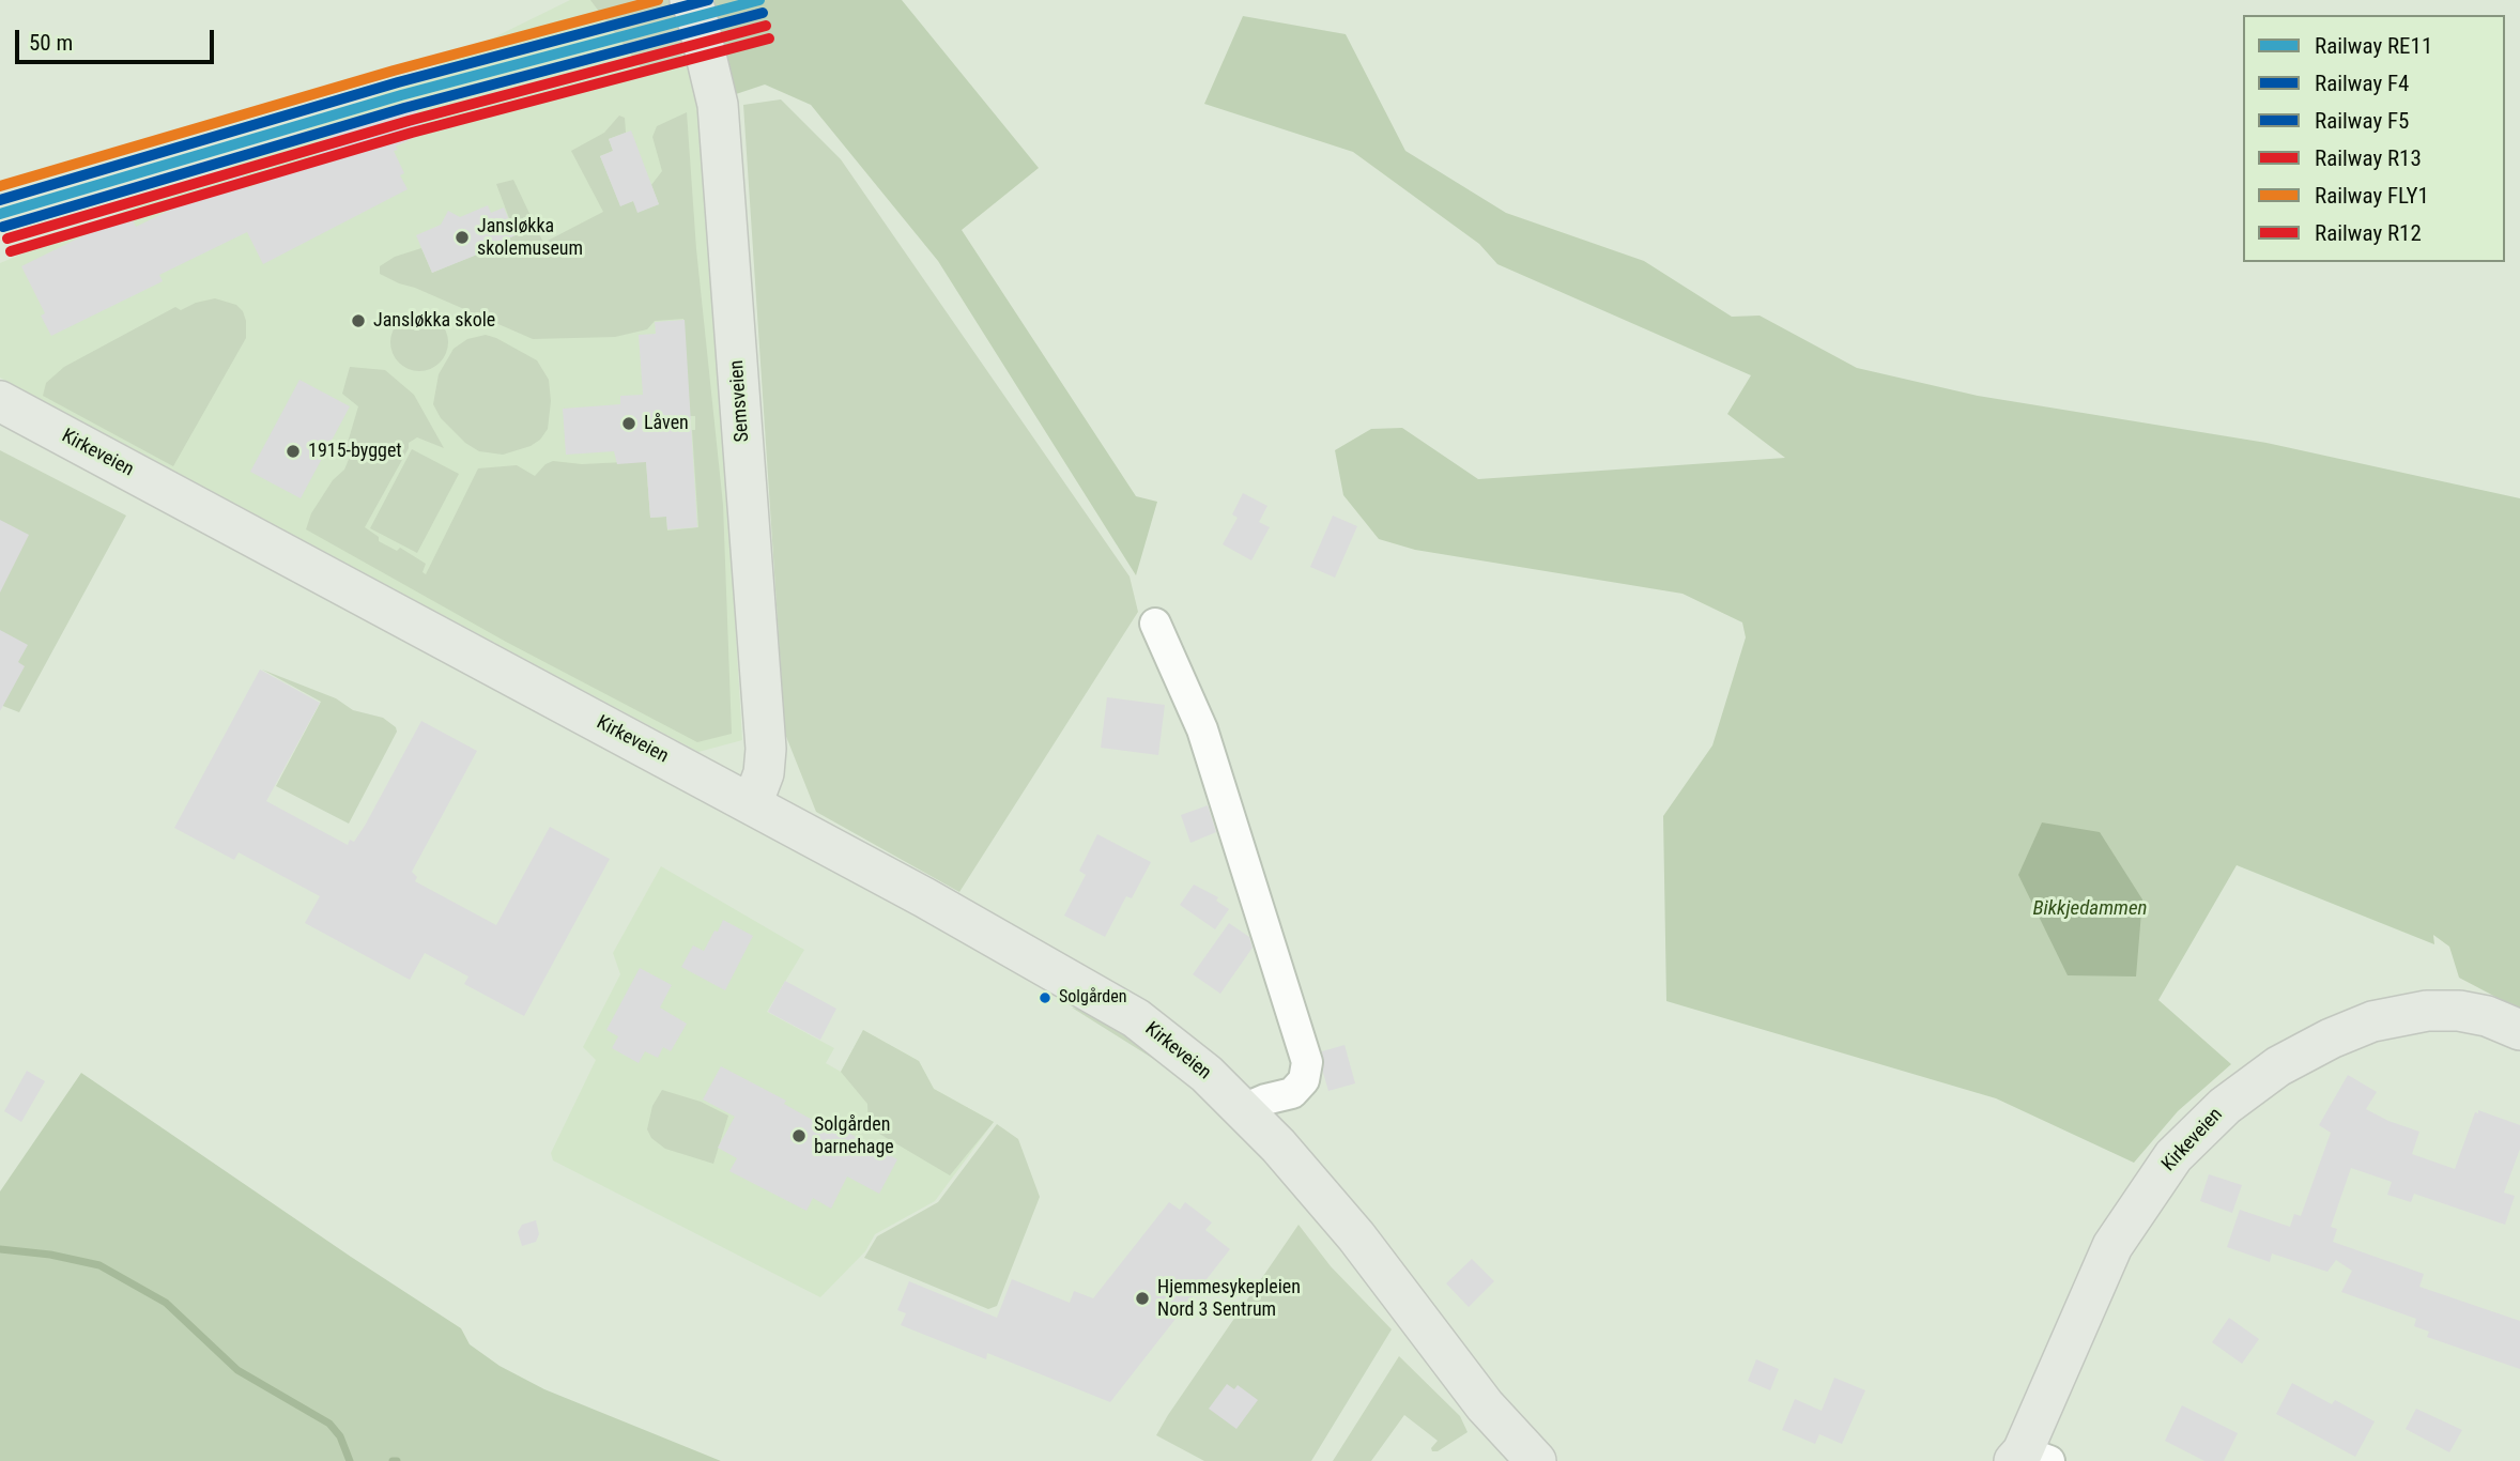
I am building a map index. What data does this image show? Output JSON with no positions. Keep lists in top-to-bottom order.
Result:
{
  "streets": {
    "main road": ["Semsveien", "Kirkeveien"]
  },
  "crossings": [
    ["Semsveien", "Kirkeveien"]
  ],
  "water": ["Bikkjedammen"],
  "places": [
    "Jansløkka skolemuseum",
    "Jansløkka skole",
    "Låven",
    "1915-bygget",
    "Solgården",
    "Solgården barnehage",
    "Hjemmesykepleien Nord 3 Sentrum"
  ],
  "lines": [
    "rail line RE11",
    "rail line F5",
    "rail line FLY1",
    "rail line F4",
    "rail line R13",
    "rail line R12"
  ],
  "legend": [
    "Railway RE11",
    "Railway F4",
    "Railway F5",
    "Railway R13",
    "Railway FLY1",
    "Railway R12"
  ],
  "scale_bar": "50 m"
}
